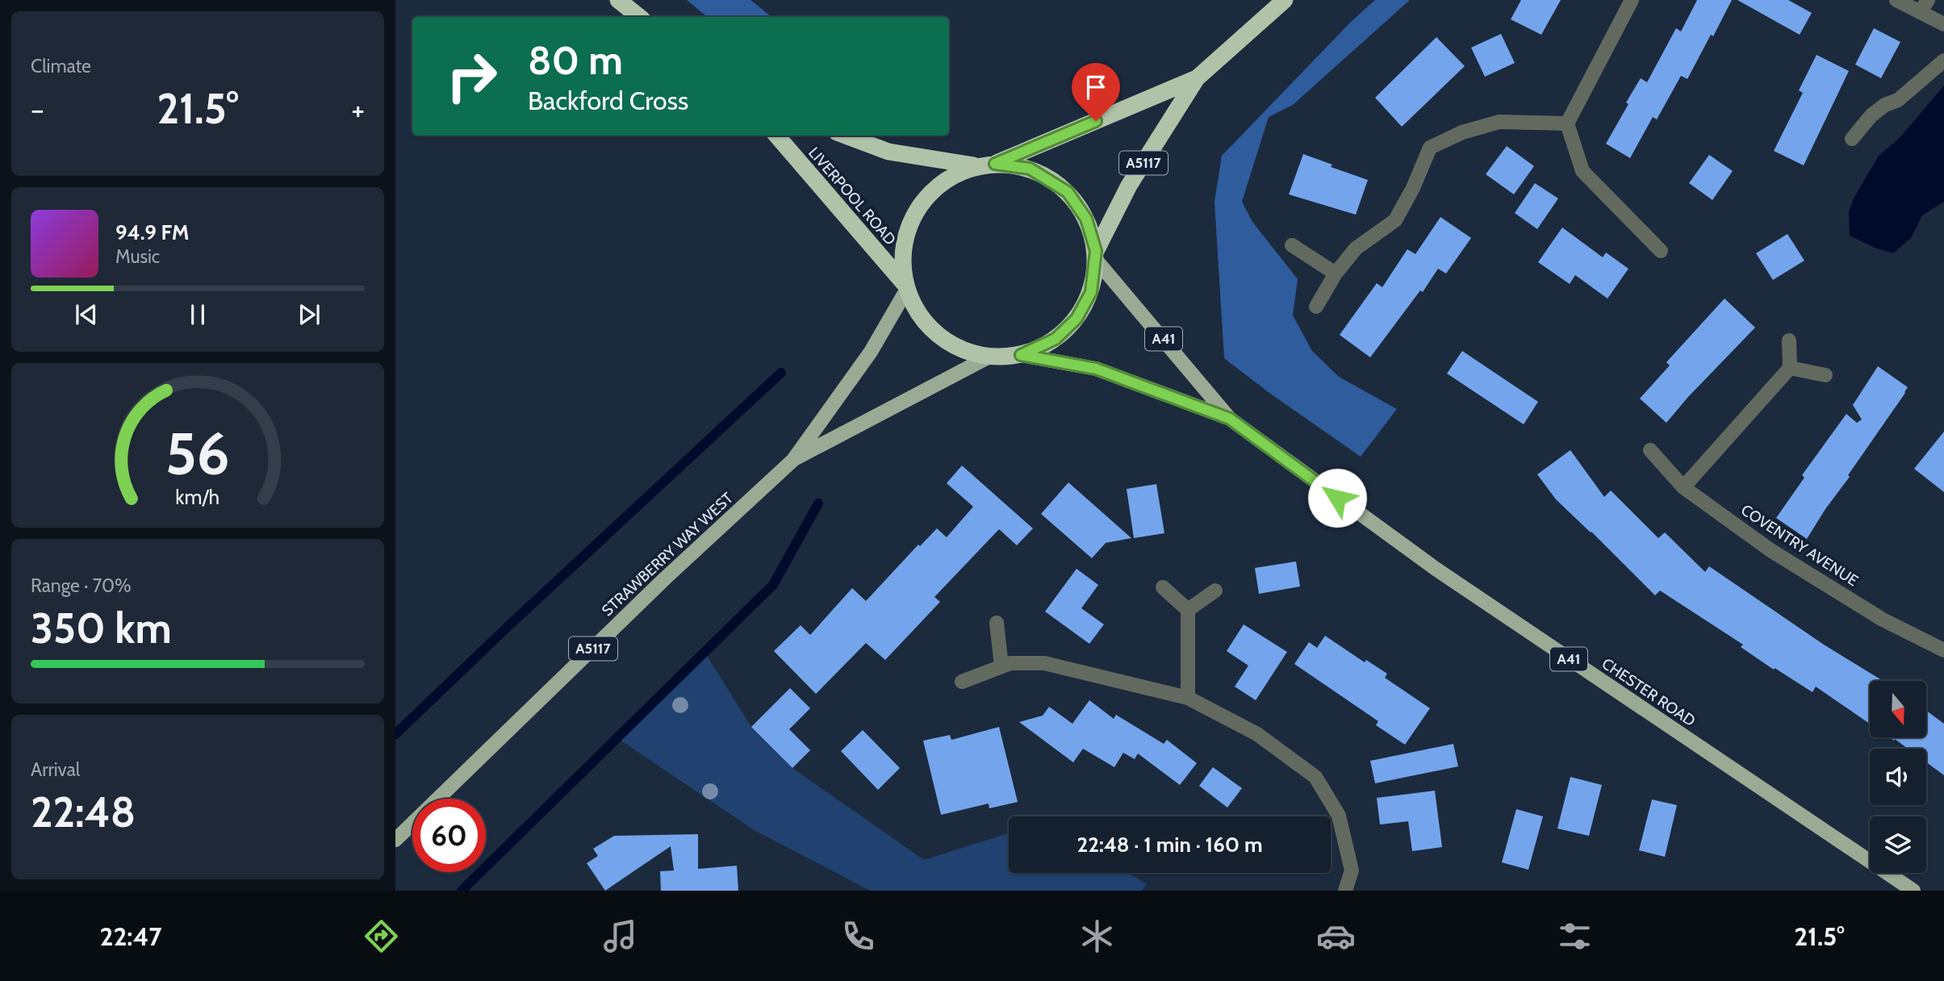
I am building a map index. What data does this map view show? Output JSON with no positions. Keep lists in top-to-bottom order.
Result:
{
  "streets": {
    "highway": ["A5117", "LIVERPOOL ROAD", "A41"],
    "main road": ["STRAWBERRY WAY WEST", "CHESTER ROAD"],
    "street": ["COVENTRY AVENUE"]
  },
  "crossings": [
    ["A5117", "LIVERPOOL ROAD"],
    ["A5117", "A41"],
    ["A5117", "STRAWBERRY WAY WEST"],
    ["A5117", "CHESTER ROAD"],
    ["LIVERPOOL ROAD", "A41"],
    ["LIVERPOOL ROAD", "STRAWBERRY WAY WEST"],
    ["LIVERPOOL ROAD", "CHESTER ROAD"],
    ["A41", "STRAWBERRY WAY WEST"],
    ["A41", "CHESTER ROAD"],
    ["STRAWBERRY WAY WEST", "CHESTER ROAD"]
  ],
  "north": "bottom",
  "page": {
    "tile": [
      "Climate",
      ["Range · 70%", "350 km"],
      ["Arrival", "22:48"]
    ],
    "turn": ["80 m", "Backford Cross"],
    "heat": ["−", "21.5°", "+"],
    "song": ["94.9 FM", "Music"],
    "limit": "60",
    "trip": "22:48 · 1 min · 160 m",
    "tabs": ["22:47", "21.5°"],
    "gauge": ["56", "km/h"]
  }
}
